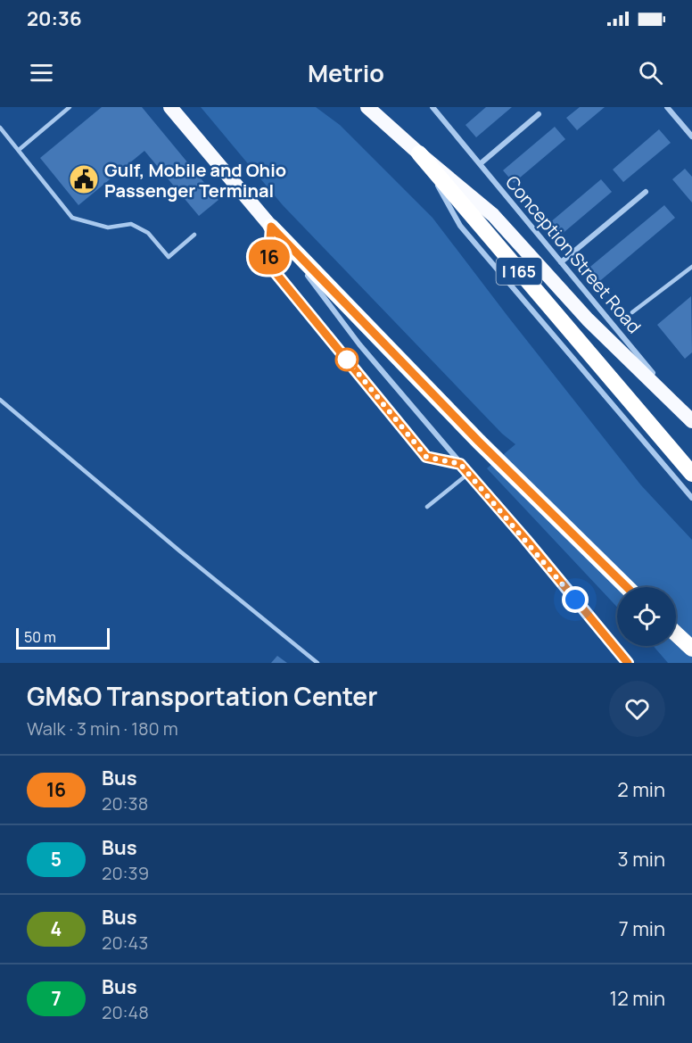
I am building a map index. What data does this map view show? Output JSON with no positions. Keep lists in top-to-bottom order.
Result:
{
  "streets": {
    "highway": ["I 165"],
    "street": ["Conception Street Road"]
  },
  "places": {
    "public building": ["Gulf, Mobile and Ohio Passenger Terminal"]
  },
  "lines": ["bus line 16"],
  "scale_bar": "50 m",
  "page": {
    "status": "20:36",
    "header": "Metrio",
    "on_map": "16",
    "scale": "50 m",
    "heading": ["GM&O Transportation Center", "Walk · 3 min · 180 m"],
    "list": [
      {
        "mark": "16",
        "name": "Bus",
        "note": "20:38",
        "value": "2 min"
      },
      {
        "mark": "5",
        "name": "Bus",
        "note": "20:39",
        "value": "3 min"
      },
      {
        "mark": "4",
        "name": "Bus",
        "note": "20:43",
        "value": "7 min"
      },
      {
        "mark": "7",
        "name": "Bus",
        "note": "20:48",
        "value": "12 min"
      }
    ]
  }
}
